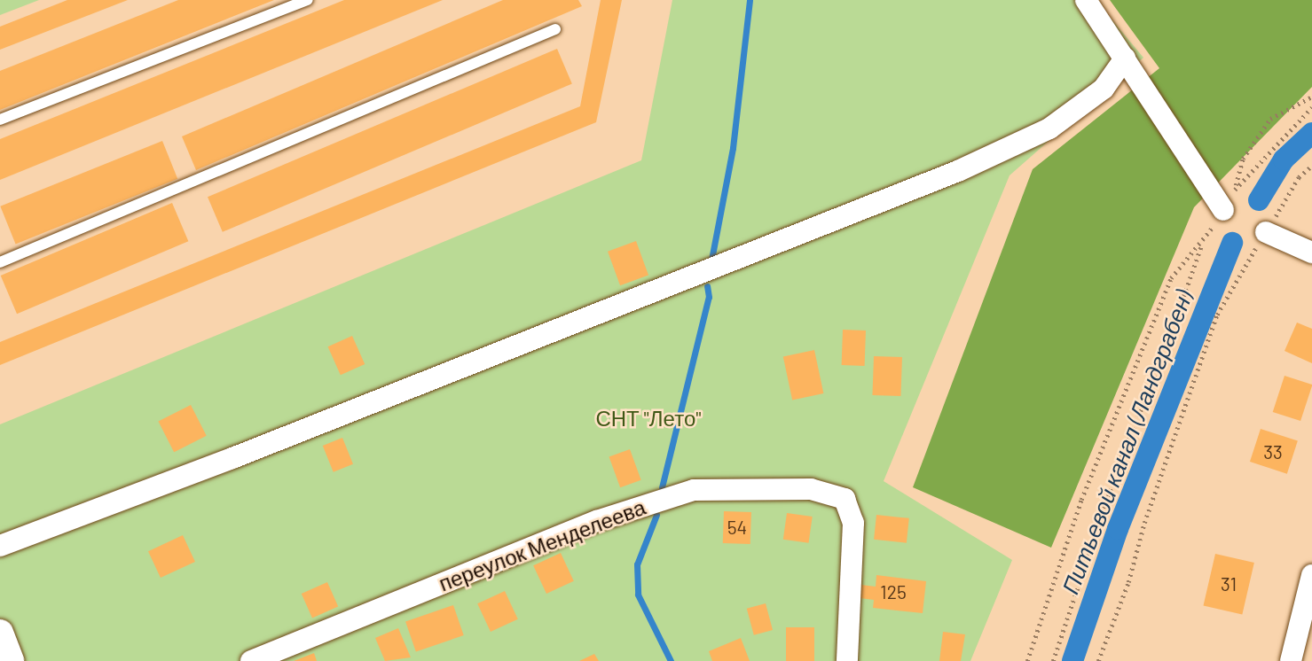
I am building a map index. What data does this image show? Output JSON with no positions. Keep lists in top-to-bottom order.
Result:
{
  "streets": {
    "street": ["переулок Менделеева"]
  },
  "water": ["Питьевой канал (Ландграбен)"],
  "parks": ["СНТ \"Лето\""],
  "house_numbers": [
    "33",
    "54",
    "31",
    "125"
  ]
}
